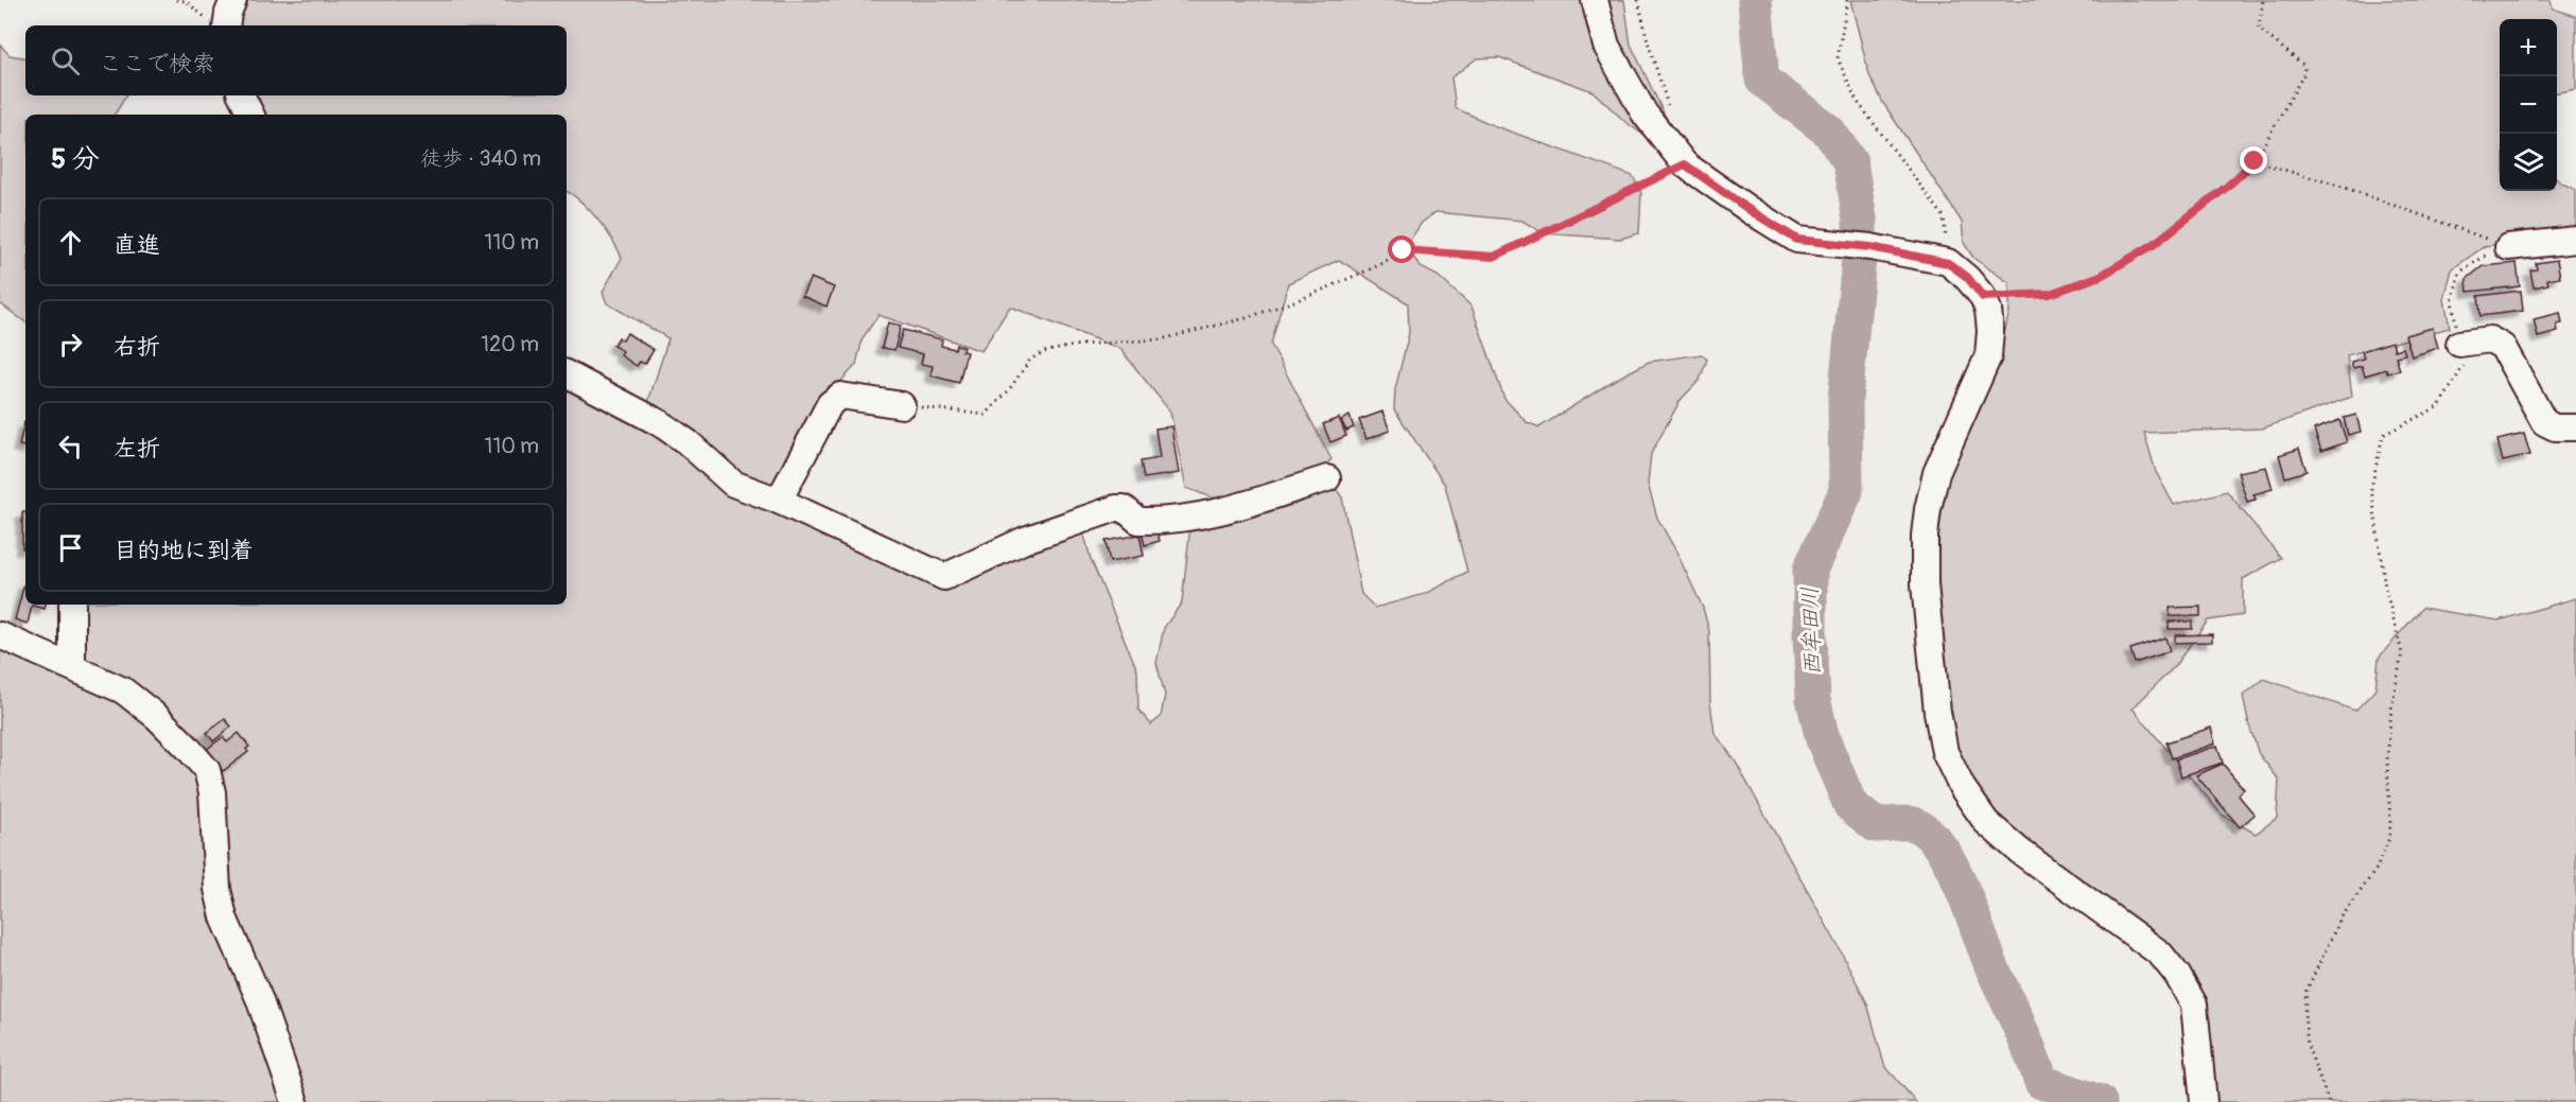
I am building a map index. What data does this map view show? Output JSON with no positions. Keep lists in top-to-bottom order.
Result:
{
  "water": ["西牟田川"],
  "page": {
    "map_buttons": ["+", "−"],
    "search": "ここで検索",
    "heading": ["5 分", "徒歩 · 340 m"],
    "list": [
      ["直進", "110 m"],
      ["右折", "120 m"],
      ["左折", "110 m"],
      "目的地に到着"
    ]
  }
}
